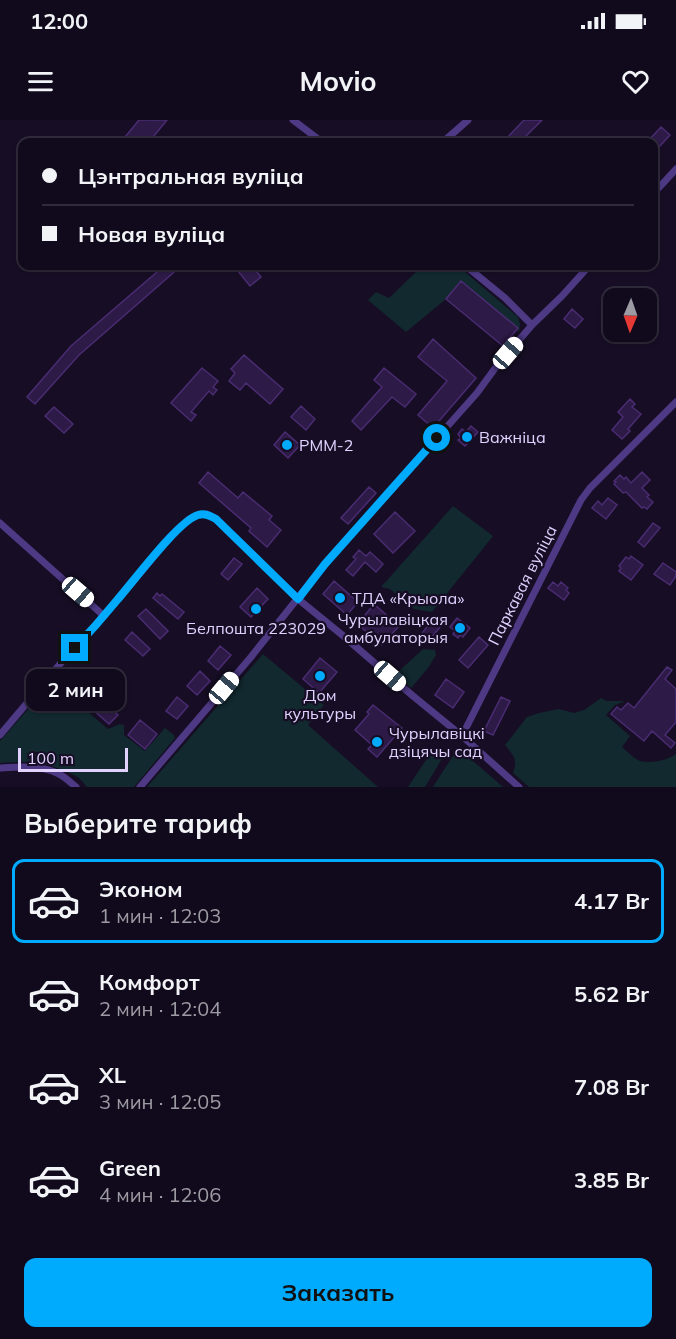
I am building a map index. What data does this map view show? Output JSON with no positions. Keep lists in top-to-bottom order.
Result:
{
  "streets": {
    "street": ["Паркавая вуліца"]
  },
  "places": [
    "Важніца",
    "РММ-2",
    "ТДА «Крыола»",
    "Белпошта 223029",
    "Чурылавіцкая амбулаторыя",
    "Дом культуры",
    "Чурылавіцкі дзіцячы сад"
  ],
  "scale_bar": "100 m",
  "north": "bottom",
  "page": {
    "status": "12:00",
    "header": "Movio",
    "banner": ["Цэнтральная вуліца", "Новая вуліца"],
    "bubble": "2 мин",
    "scale": "100 m",
    "heading": "Выберите тариф",
    "list": [
      {
        "name": "Эконом",
        "note": "1 мин · 12:03",
        "value": "4.17 Br"
      },
      {
        "name": "Комфорт",
        "note": "2 мин · 12:04",
        "value": "5.62 Br"
      },
      {
        "name": "XL",
        "note": "3 мин · 12:05",
        "value": "7.08 Br"
      },
      {
        "name": "Green",
        "note": "4 мин · 12:06",
        "value": "3.85 Br"
      }
    ],
    "buttons": "Заказать"
  }
}
